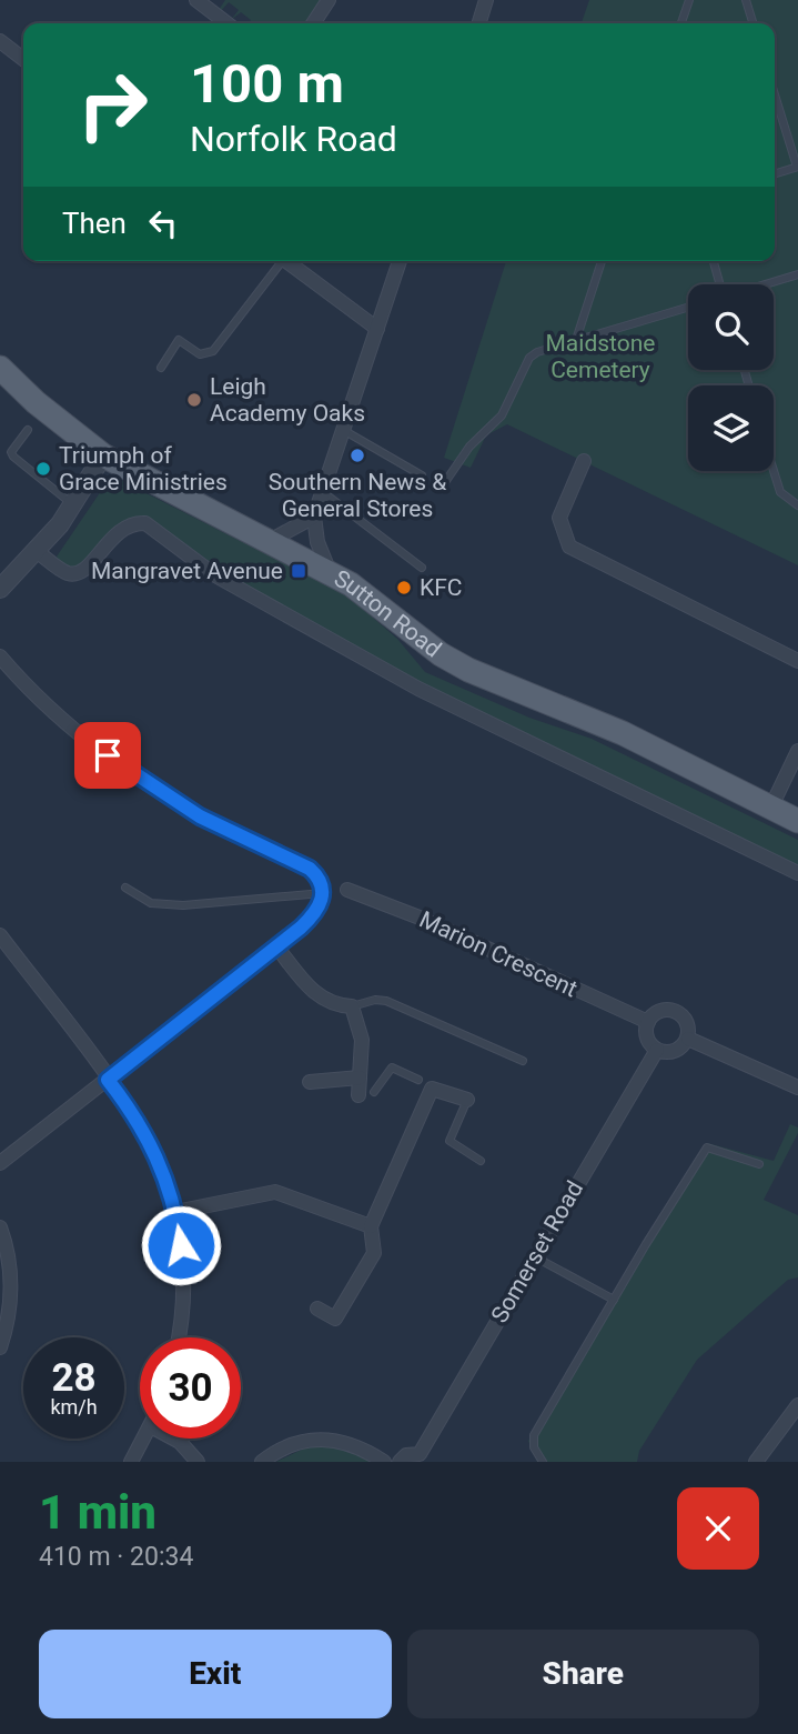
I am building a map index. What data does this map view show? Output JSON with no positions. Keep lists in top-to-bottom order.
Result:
{
  "streets": {
    "main road": ["Sutton Road"],
    "street": ["Marion Crescent", "Somerset Road"]
  },
  "crossings": [
    ["Marion Crescent", "Somerset Road"]
  ],
  "parks": ["Maidstone Cemetery"],
  "places": {
    "other": [
      "Leigh Academy Oaks",
      "Southern News & General Stores",
      "Triumph of Grace Ministries",
      "KFC"
    ],
    "transit": ["Mangravet Avenue"]
  },
  "page": {
    "turn": ["100 m", "Norfolk Road"],
    "then": "Then",
    "speed": "28 km/h",
    "limit": "30",
    "heading": ["1 min", "410 m · 20:34"],
    "buttons": ["Exit", "Share"]
  }
}
